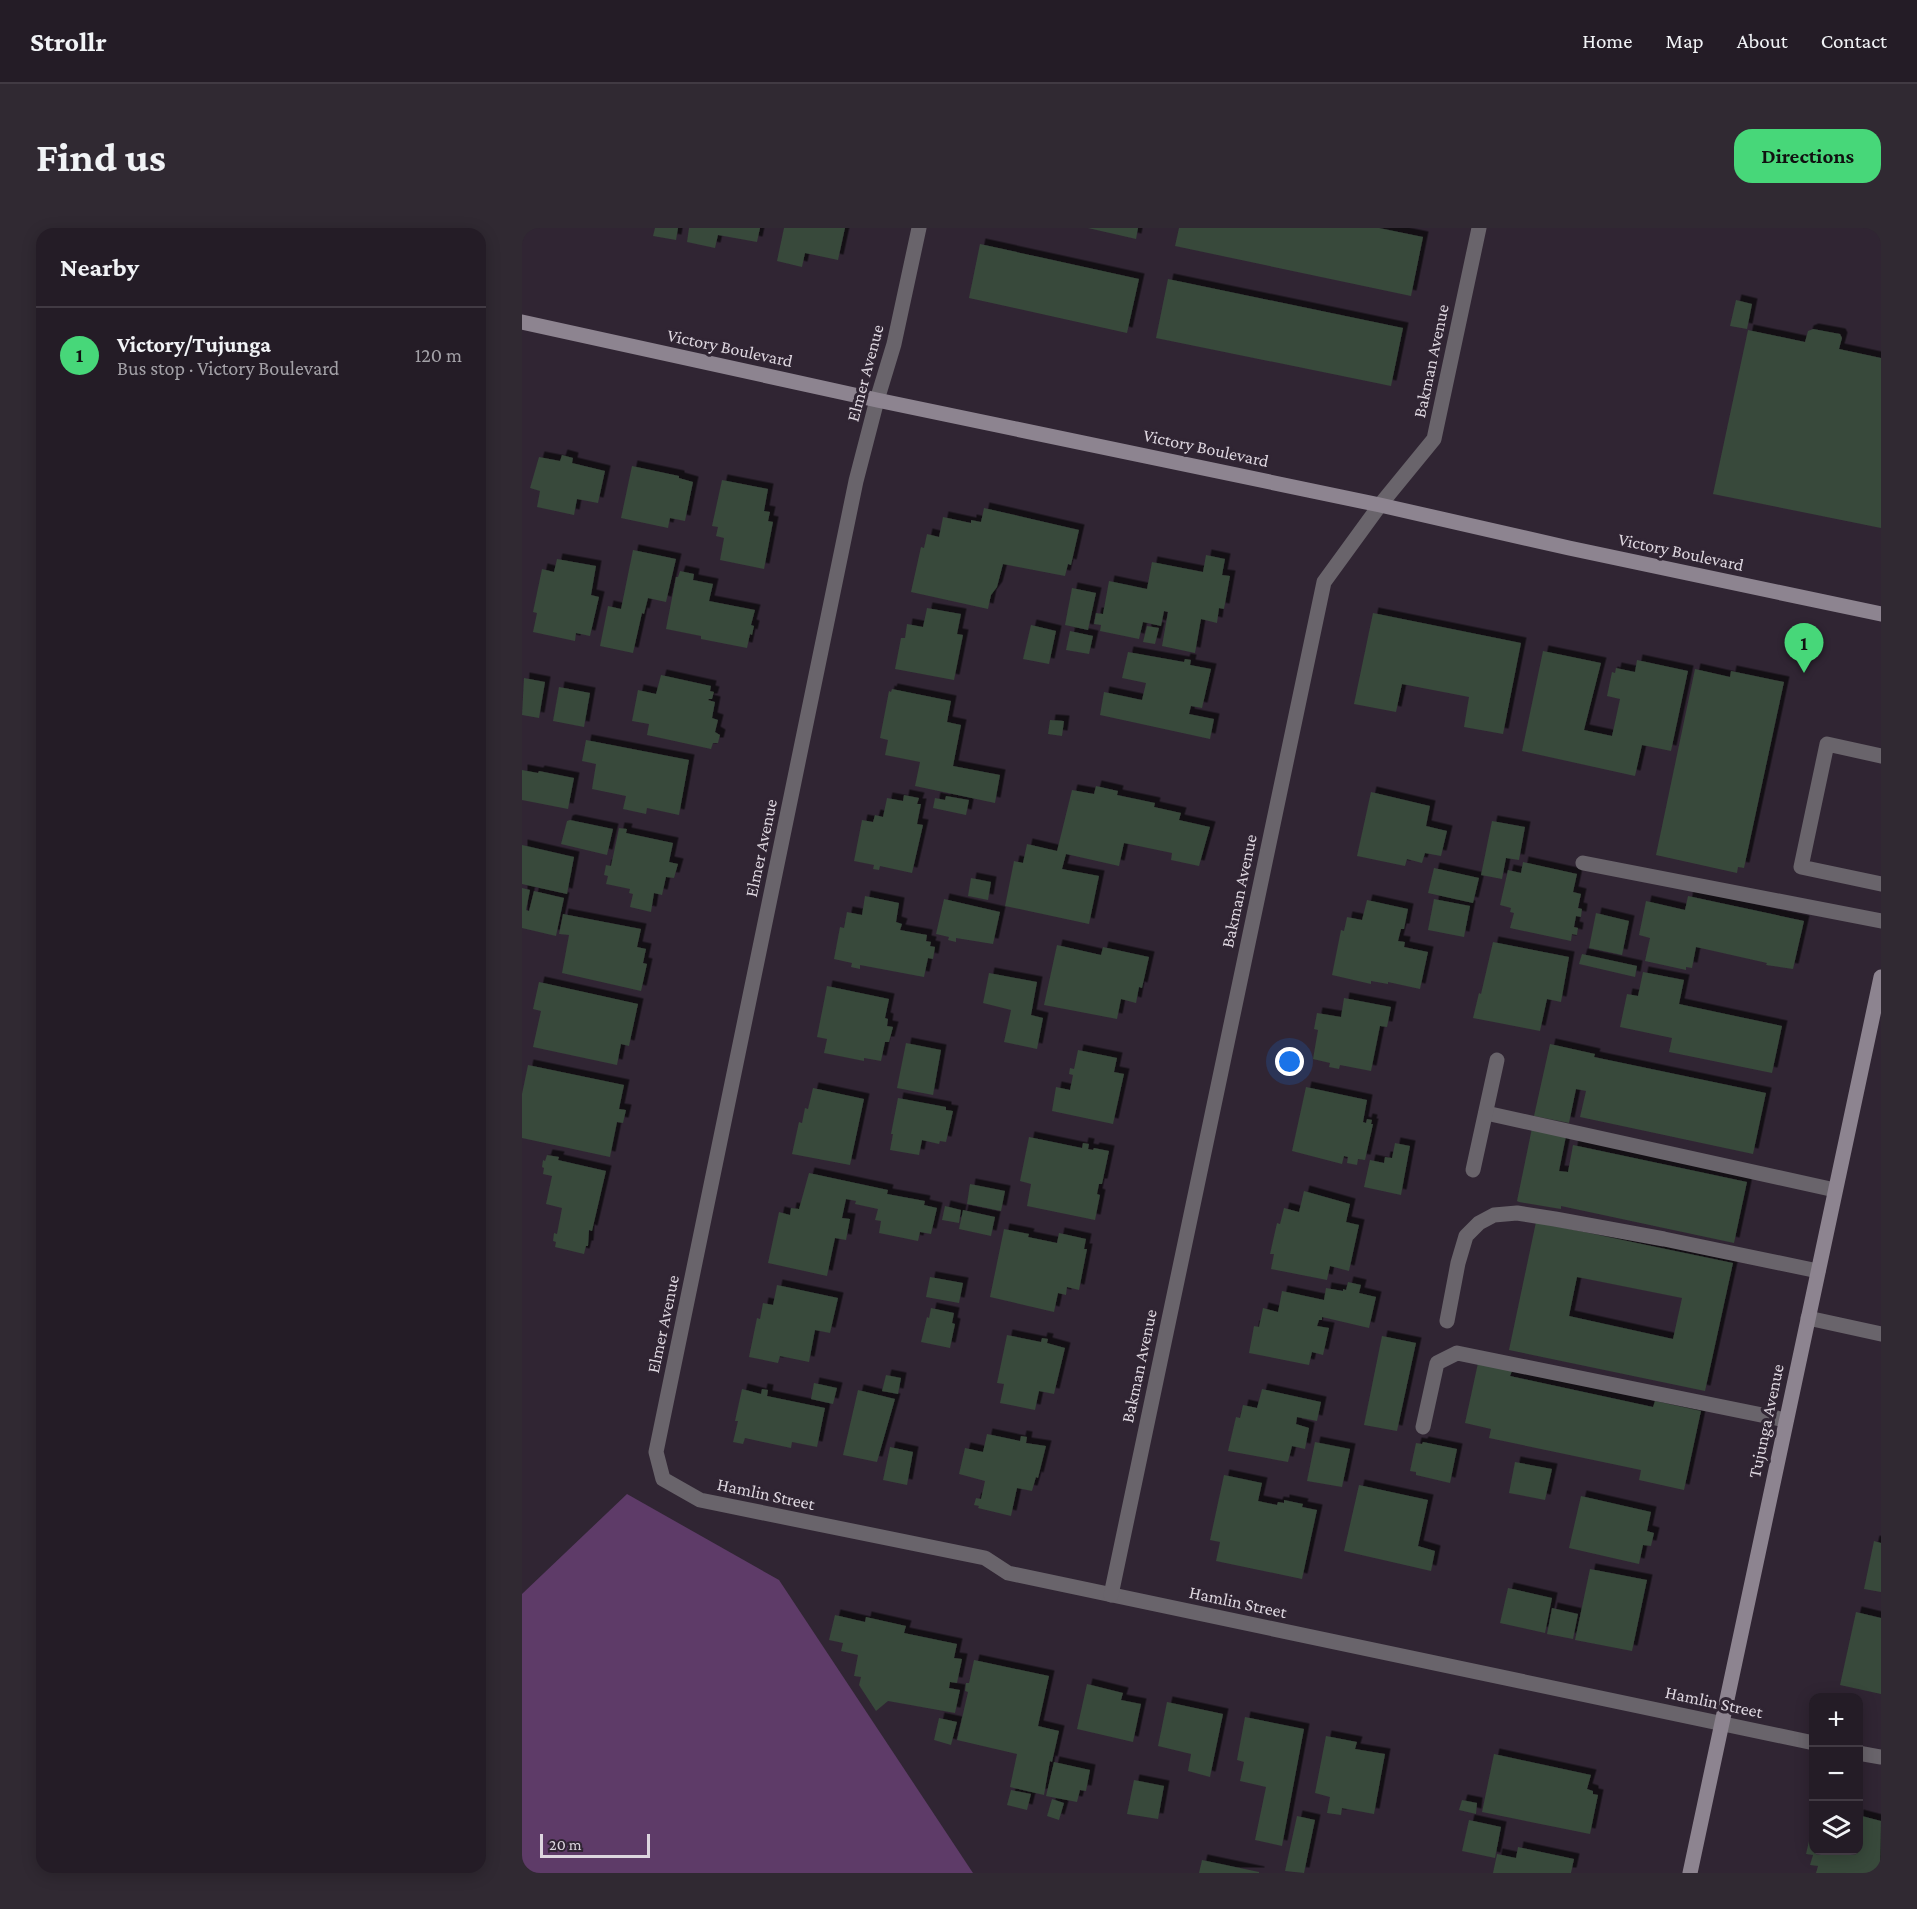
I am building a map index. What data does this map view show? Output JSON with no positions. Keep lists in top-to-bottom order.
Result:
{
  "streets": {
    "main road": ["Victory Boulevard", "Tujunga Avenue"],
    "street": ["Bakman Avenue", "Elmer Avenue", "Hamlin Street"]
  },
  "crossings": [
    ["Victory Boulevard", "Bakman Avenue"],
    ["Victory Boulevard", "Elmer Avenue"],
    ["Bakman Avenue", "Hamlin Street"],
    ["Elmer Avenue", "Hamlin Street"],
    ["Tujunga Avenue", "Hamlin Street"]
  ],
  "scale_bar": "20 m",
  "page": {
    "header": "Strollr",
    "nav": [
      "Home",
      "Map",
      "About",
      "Contact"
    ],
    "buttons": "Directions",
    "title": "Find us",
    "heading": "Nearby",
    "list": [
      {
        "mark": "1",
        "name": "Victory/Tujunga",
        "note": "Bus stop · Victory Boulevard",
        "value": "120 m"
      }
    ],
    "pins": "1",
    "map_buttons": ["+", "−"],
    "scale": "20 m"
  }
}
